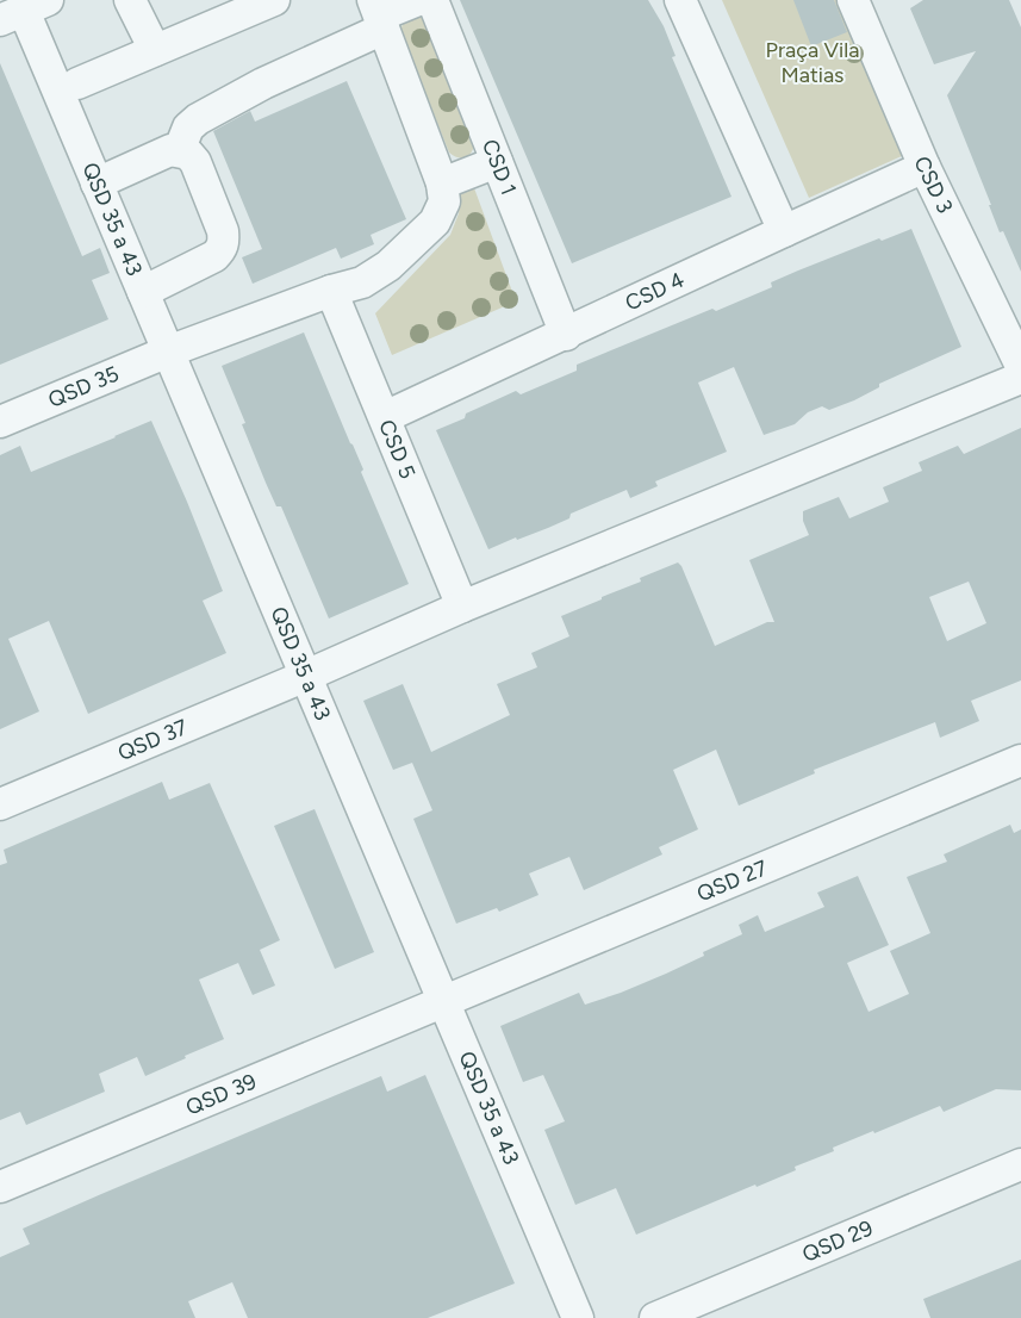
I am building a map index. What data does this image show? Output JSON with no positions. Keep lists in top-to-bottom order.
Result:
{
  "streets": {
    "street": [
      "CSD 1",
      "CSD 3",
      "QSD 35 a 43",
      "CSD 4",
      "QSD 35",
      "CSD 5",
      "QSD 37",
      "QSD 27",
      "QSD 39",
      "QSD 29"
    ]
  },
  "crossings": [
    ["CSD 1", "CSD 4"],
    ["CSD 3", "CSD 4"],
    ["QSD 35 a 43", "QSD 35"],
    ["QSD 35 a 43", "QSD 37"],
    ["QSD 35 a 43", "QSD 27"],
    ["QSD 35 a 43", "QSD 39"],
    ["CSD 4", "CSD 5"],
    ["QSD 35", "CSD 5"],
    ["CSD 5", "QSD 37"],
    ["QSD 27", "QSD 39"]
  ],
  "parks": ["Praça Vila Matias"]
}
